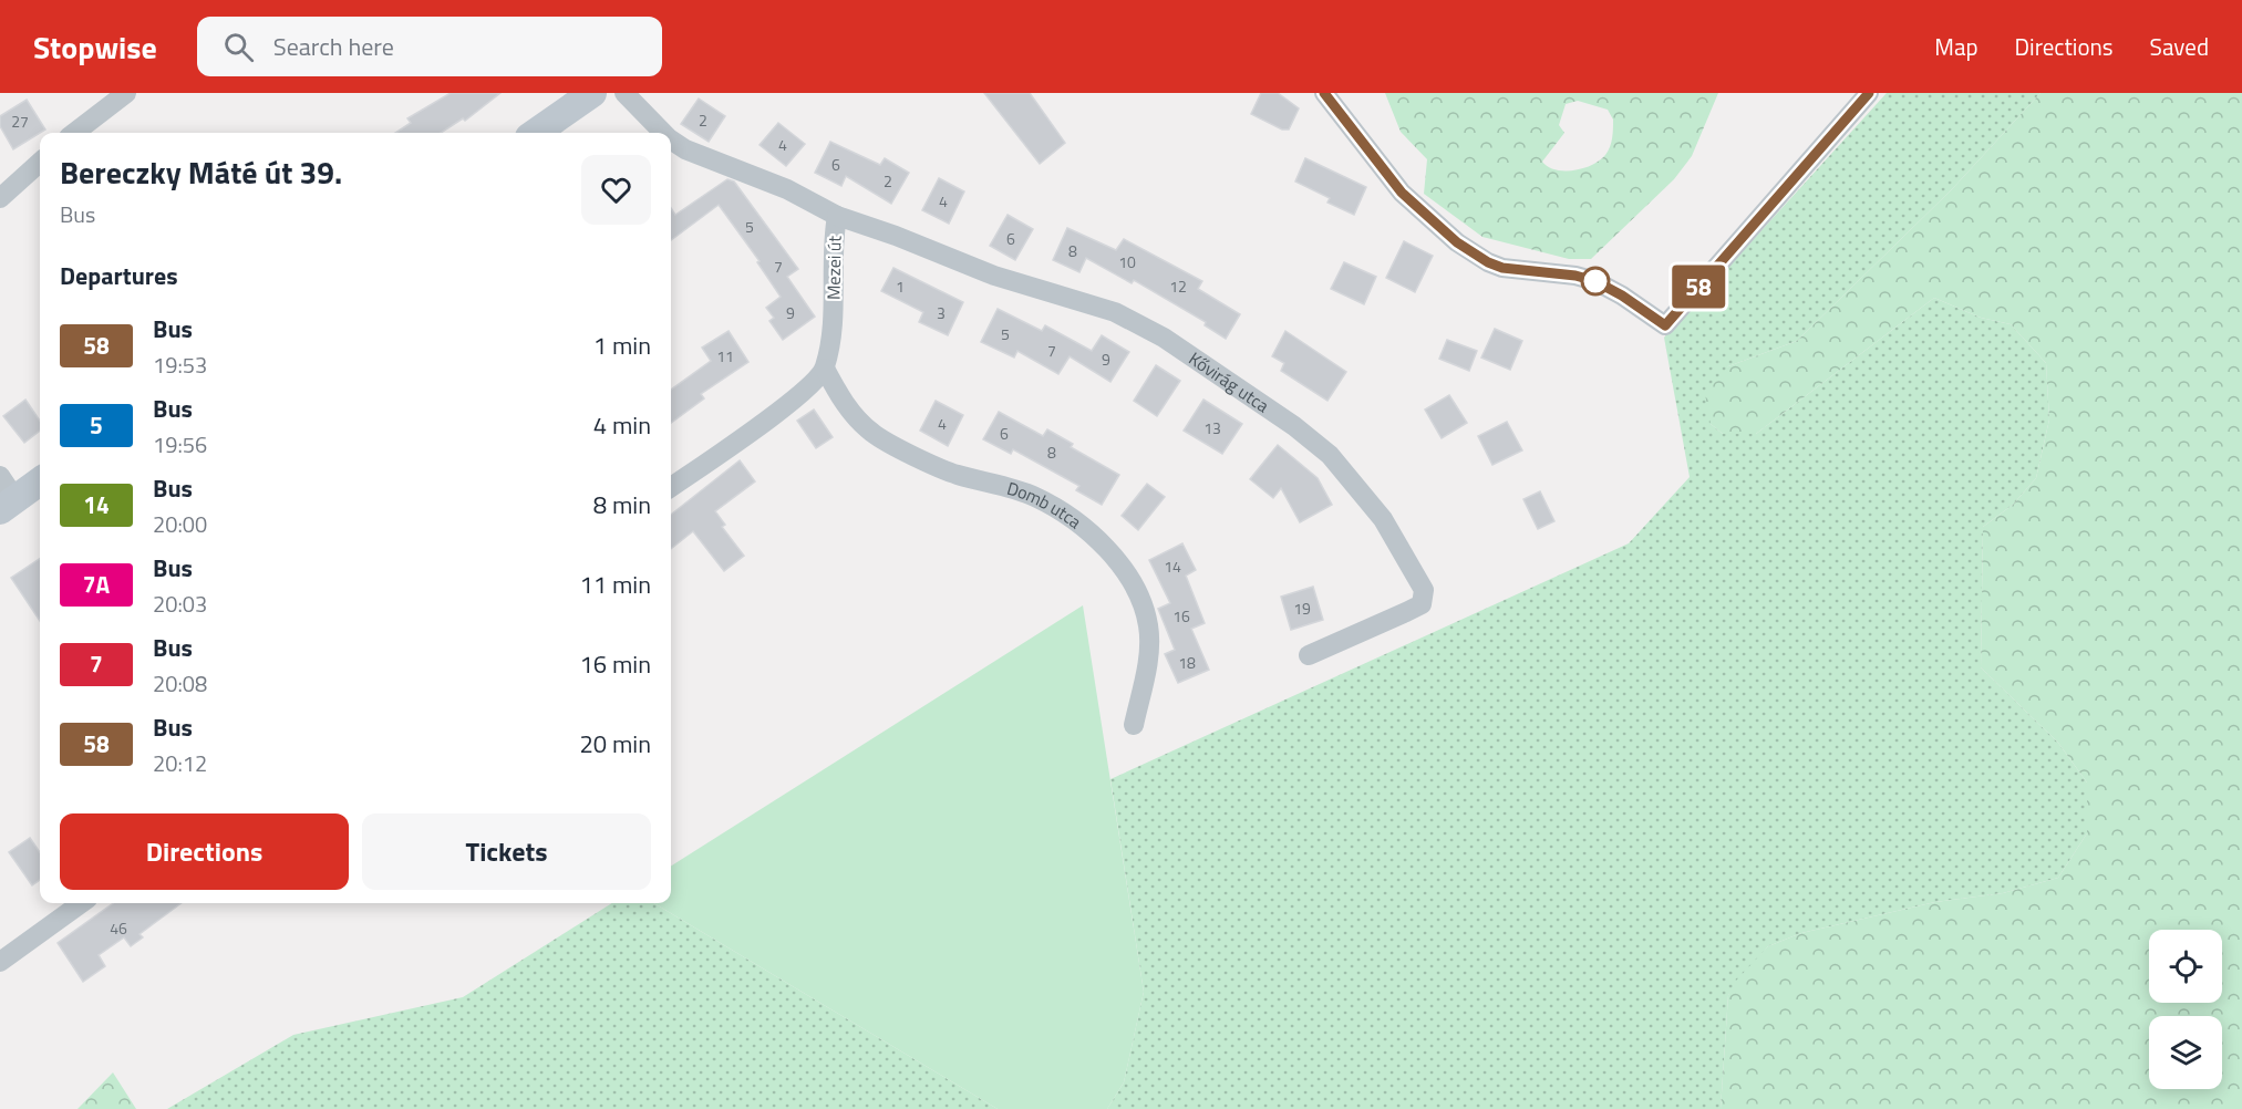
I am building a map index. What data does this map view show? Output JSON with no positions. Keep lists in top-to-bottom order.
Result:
{
  "streets": {
    "street": ["Mezei út", "Kővirág utca", "Domb utca"]
  },
  "crossings": [
    ["Mezei út", "Kővirág utca"],
    ["Mezei út", "Domb utca"]
  ],
  "lines": ["bus line 58"],
  "house_numbers": [
    "2",
    "27",
    "4",
    "6",
    "2",
    "4",
    "5",
    "6",
    "8",
    "10",
    "7",
    "1",
    "12",
    "9",
    "3",
    "5",
    "7",
    "11",
    "9",
    "4",
    "13",
    "6",
    "8",
    "14",
    "19",
    "16",
    "18",
    "46"
  ],
  "page": {
    "header": "Stopwise",
    "search": "Search here",
    "nav": ["Map", "Directions", "Saved"],
    "on_map": "58",
    "heading": [
      ["Bereczky Máté út 39.", "Bus"],
      "Departures"
    ],
    "list": [
      {
        "mark": "58",
        "name": "Bus",
        "note": "19:53",
        "value": "1 min"
      },
      {
        "mark": "5",
        "name": "Bus",
        "note": "19:56",
        "value": "4 min"
      },
      {
        "mark": "14",
        "name": "Bus",
        "note": "20:00",
        "value": "8 min"
      },
      {
        "mark": "7A",
        "name": "Bus",
        "note": "20:03",
        "value": "11 min"
      },
      {
        "mark": "7",
        "name": "Bus",
        "note": "20:08",
        "value": "16 min"
      },
      {
        "mark": "58",
        "name": "Bus",
        "note": "20:12",
        "value": "20 min"
      }
    ],
    "buttons": ["Directions", "Tickets"]
  }
}
